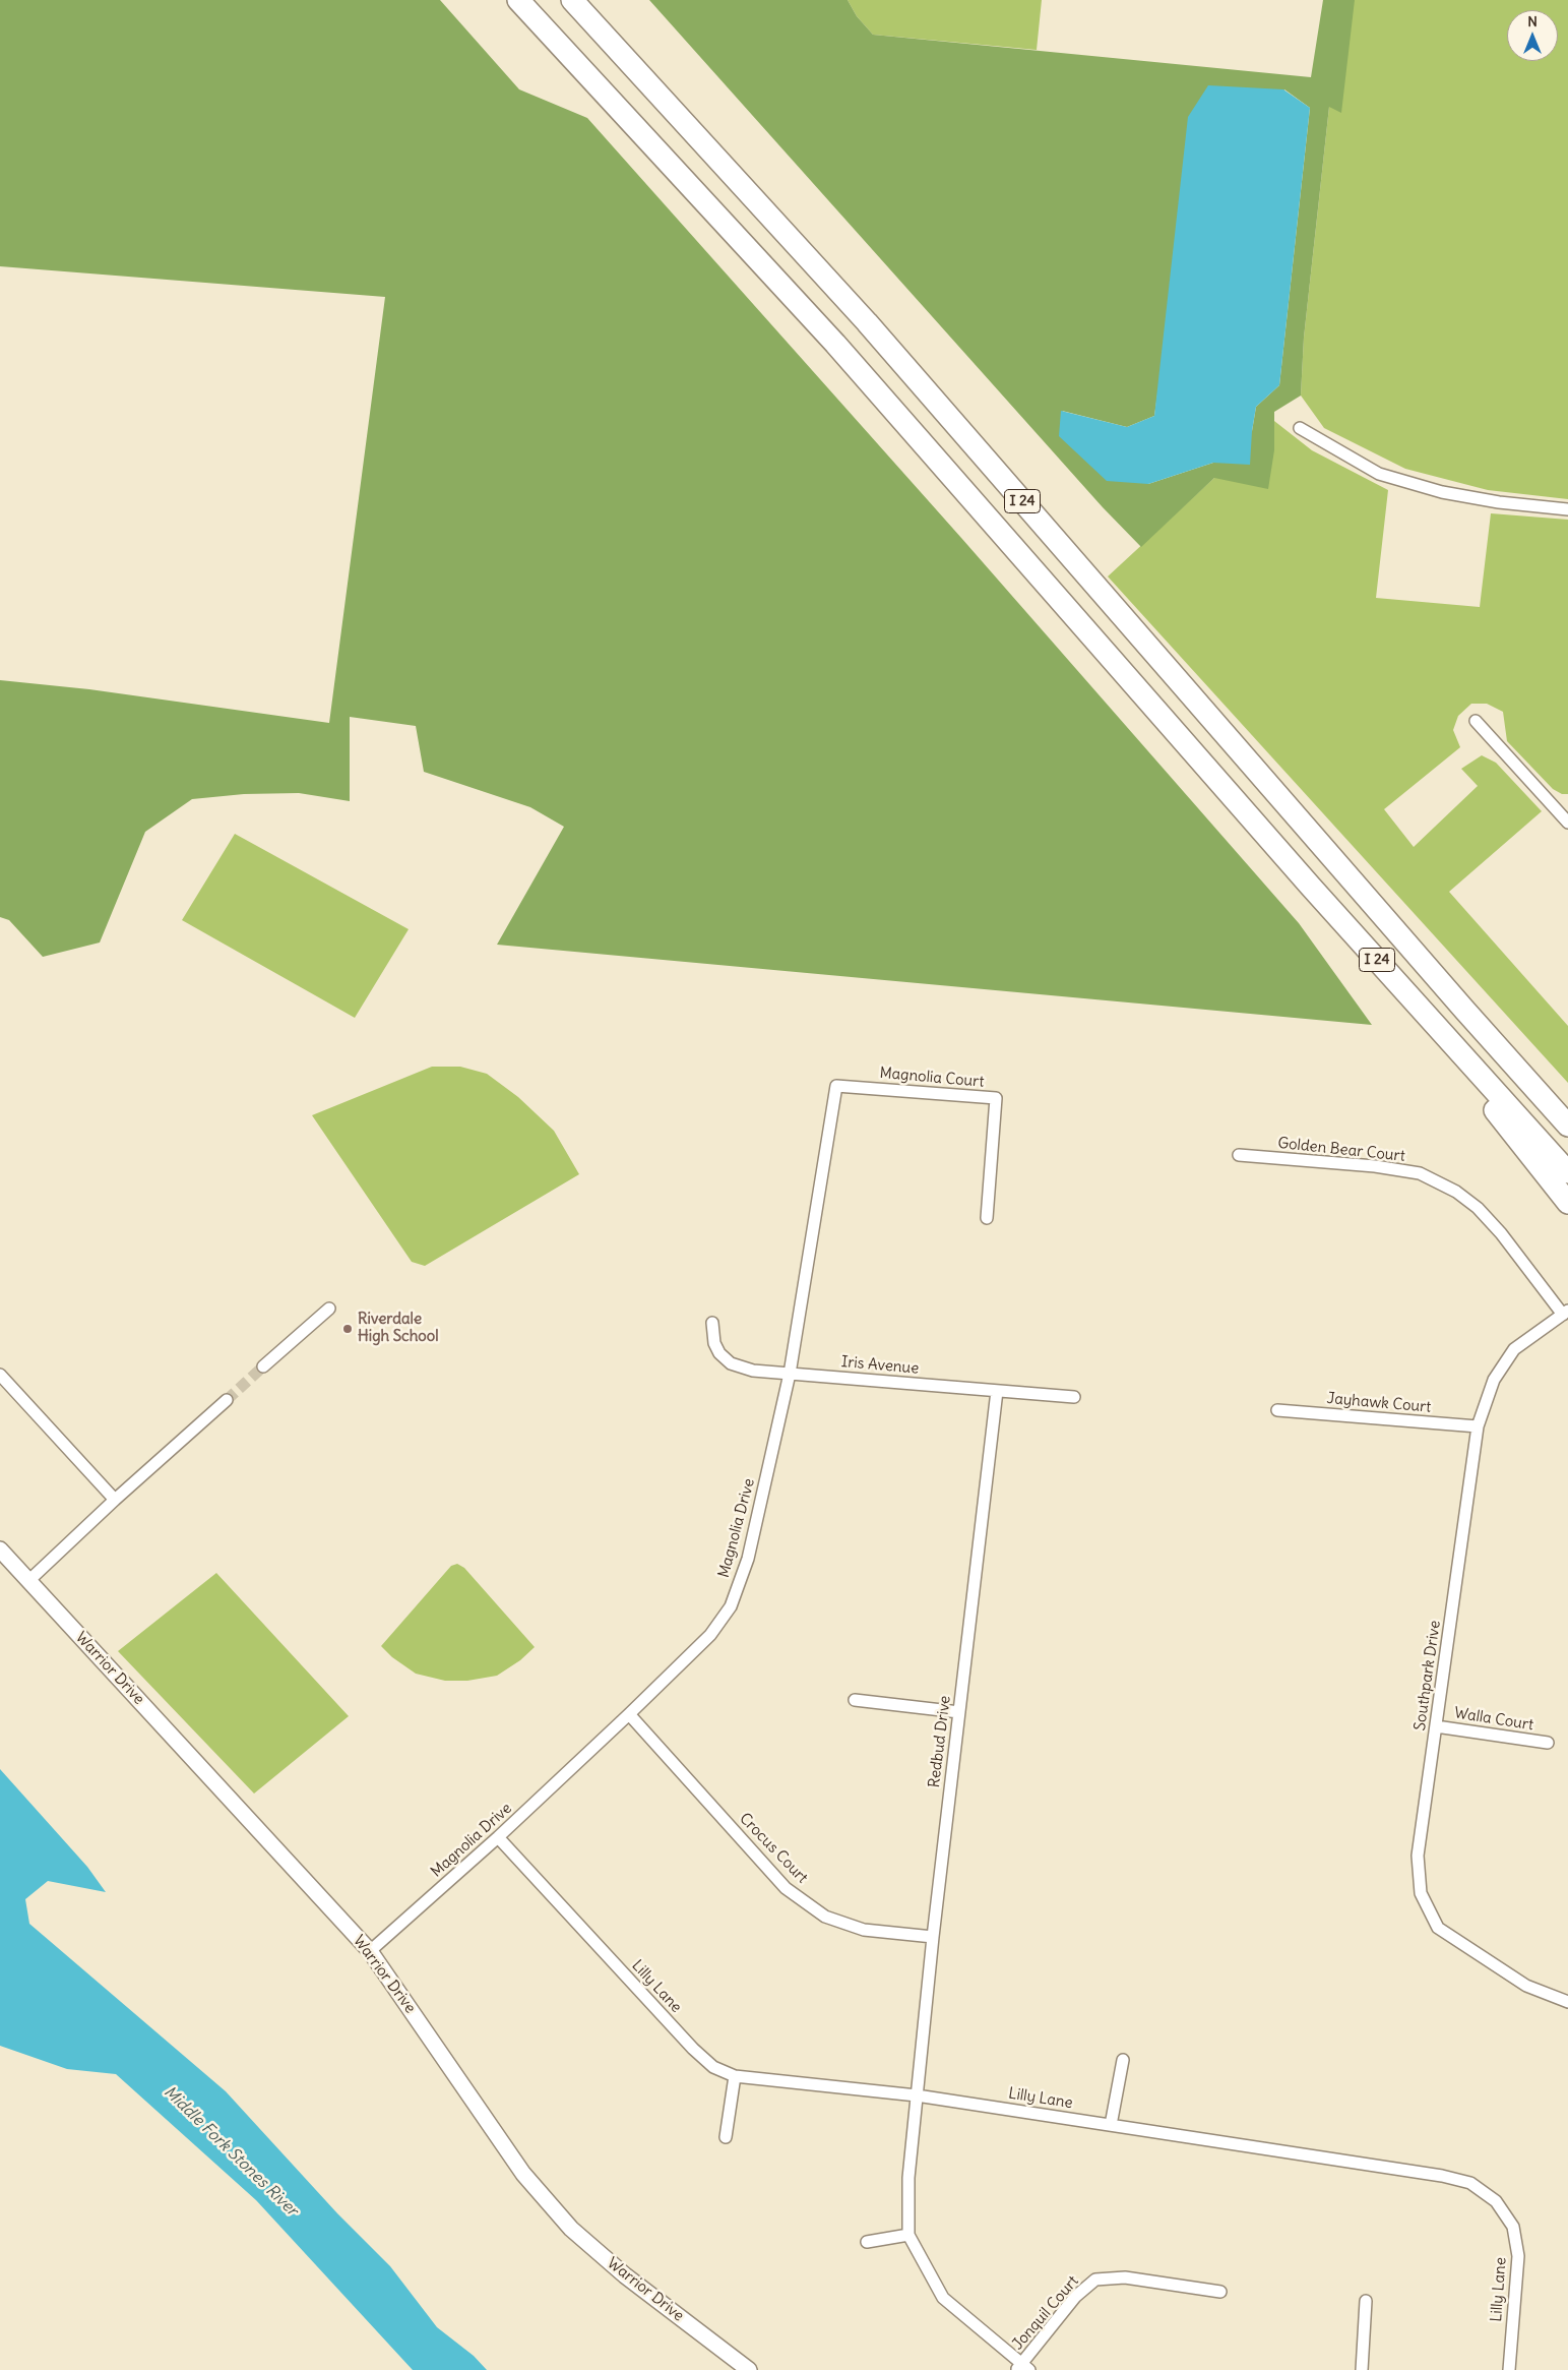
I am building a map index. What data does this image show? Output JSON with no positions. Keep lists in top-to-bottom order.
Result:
{
  "streets": {
    "highway": ["I 24"],
    "street": [
      "Magnolia Court",
      "Golden Bear Court",
      "Iris Avenue",
      "Jayhawk Court",
      "Magnolia Drive",
      "Warrior Drive",
      "Southpark Drive",
      "Walla Court",
      "Redbud Drive",
      "Crocus Court",
      "Lilly Lane",
      "Jonquil Court"
    ]
  },
  "crossings": [
    ["Magnolia Court", "Magnolia Drive"],
    ["Golden Bear Court", "Southpark Drive"],
    ["Iris Avenue", "Magnolia Drive"],
    ["Iris Avenue", "Redbud Drive"],
    ["Jayhawk Court", "Southpark Drive"],
    ["Magnolia Drive", "Warrior Drive"],
    ["Magnolia Drive", "Crocus Court"],
    ["Magnolia Drive", "Lilly Lane"],
    ["Southpark Drive", "Walla Court"],
    ["Redbud Drive", "Crocus Court"],
    ["Redbud Drive", "Lilly Lane"]
  ],
  "water": ["Middle Fork Stones River"],
  "places": ["Riverdale High School"],
  "north": "top"
}
